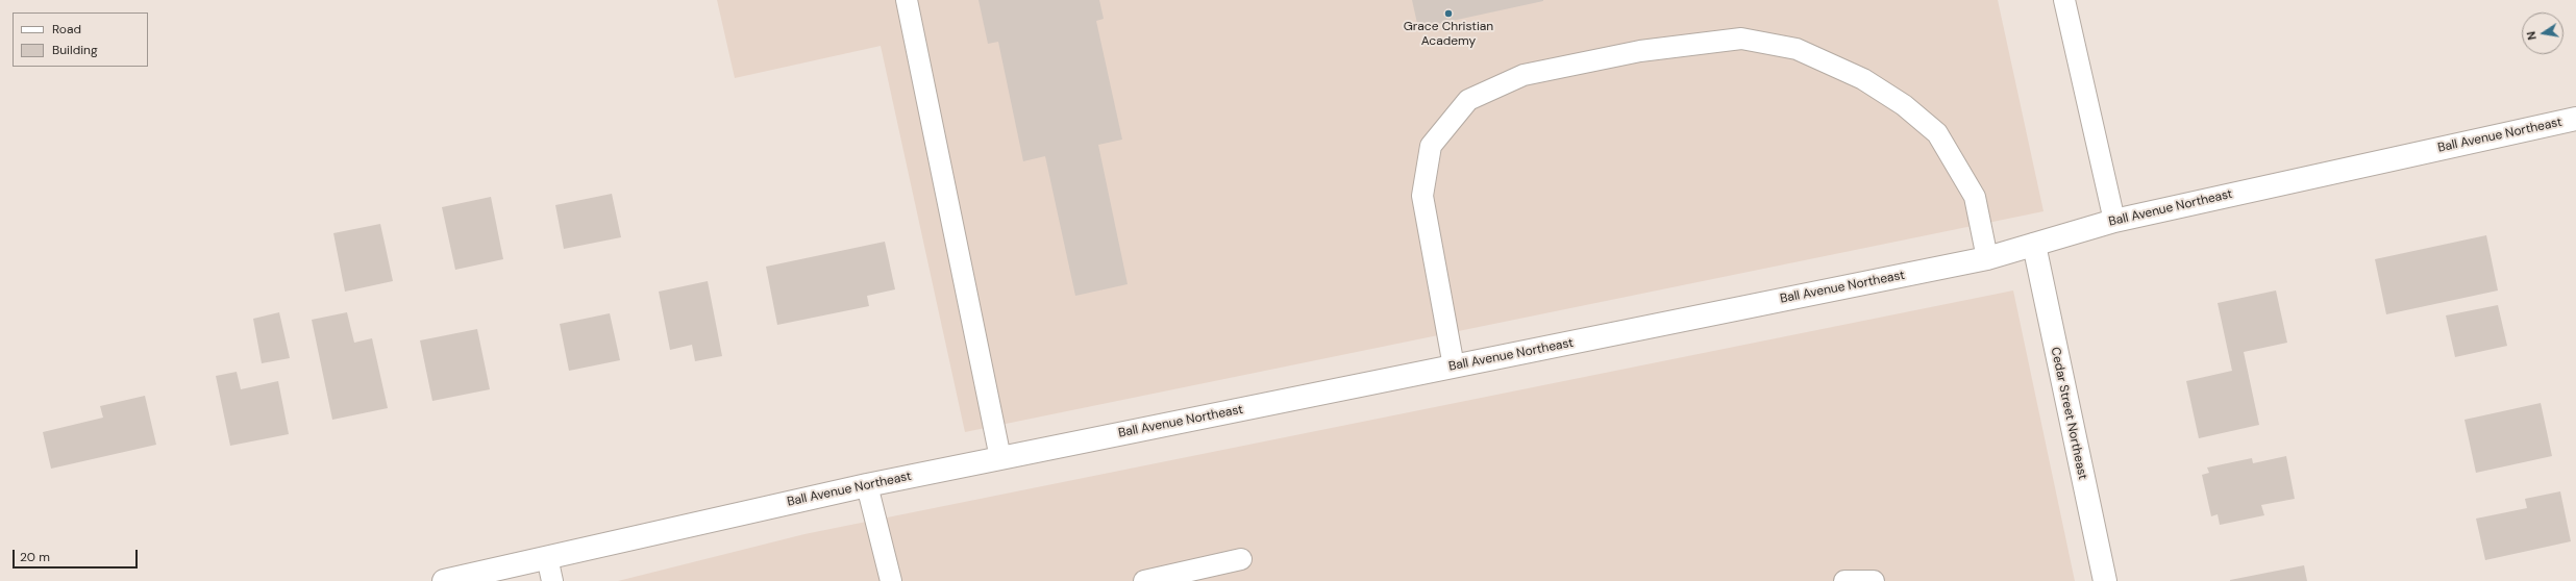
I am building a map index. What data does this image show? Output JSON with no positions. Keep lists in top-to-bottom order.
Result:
{
  "streets": {
    "street": ["Ball Avenue Northeast", "Cedar Street Northeast"]
  },
  "crossings": [
    ["Ball Avenue Northeast", "Cedar Street Northeast"]
  ],
  "places": ["Grace Christian Academy"],
  "legend": ["Road", "Building"],
  "scale_bar": "20 m",
  "north": "left"
}
